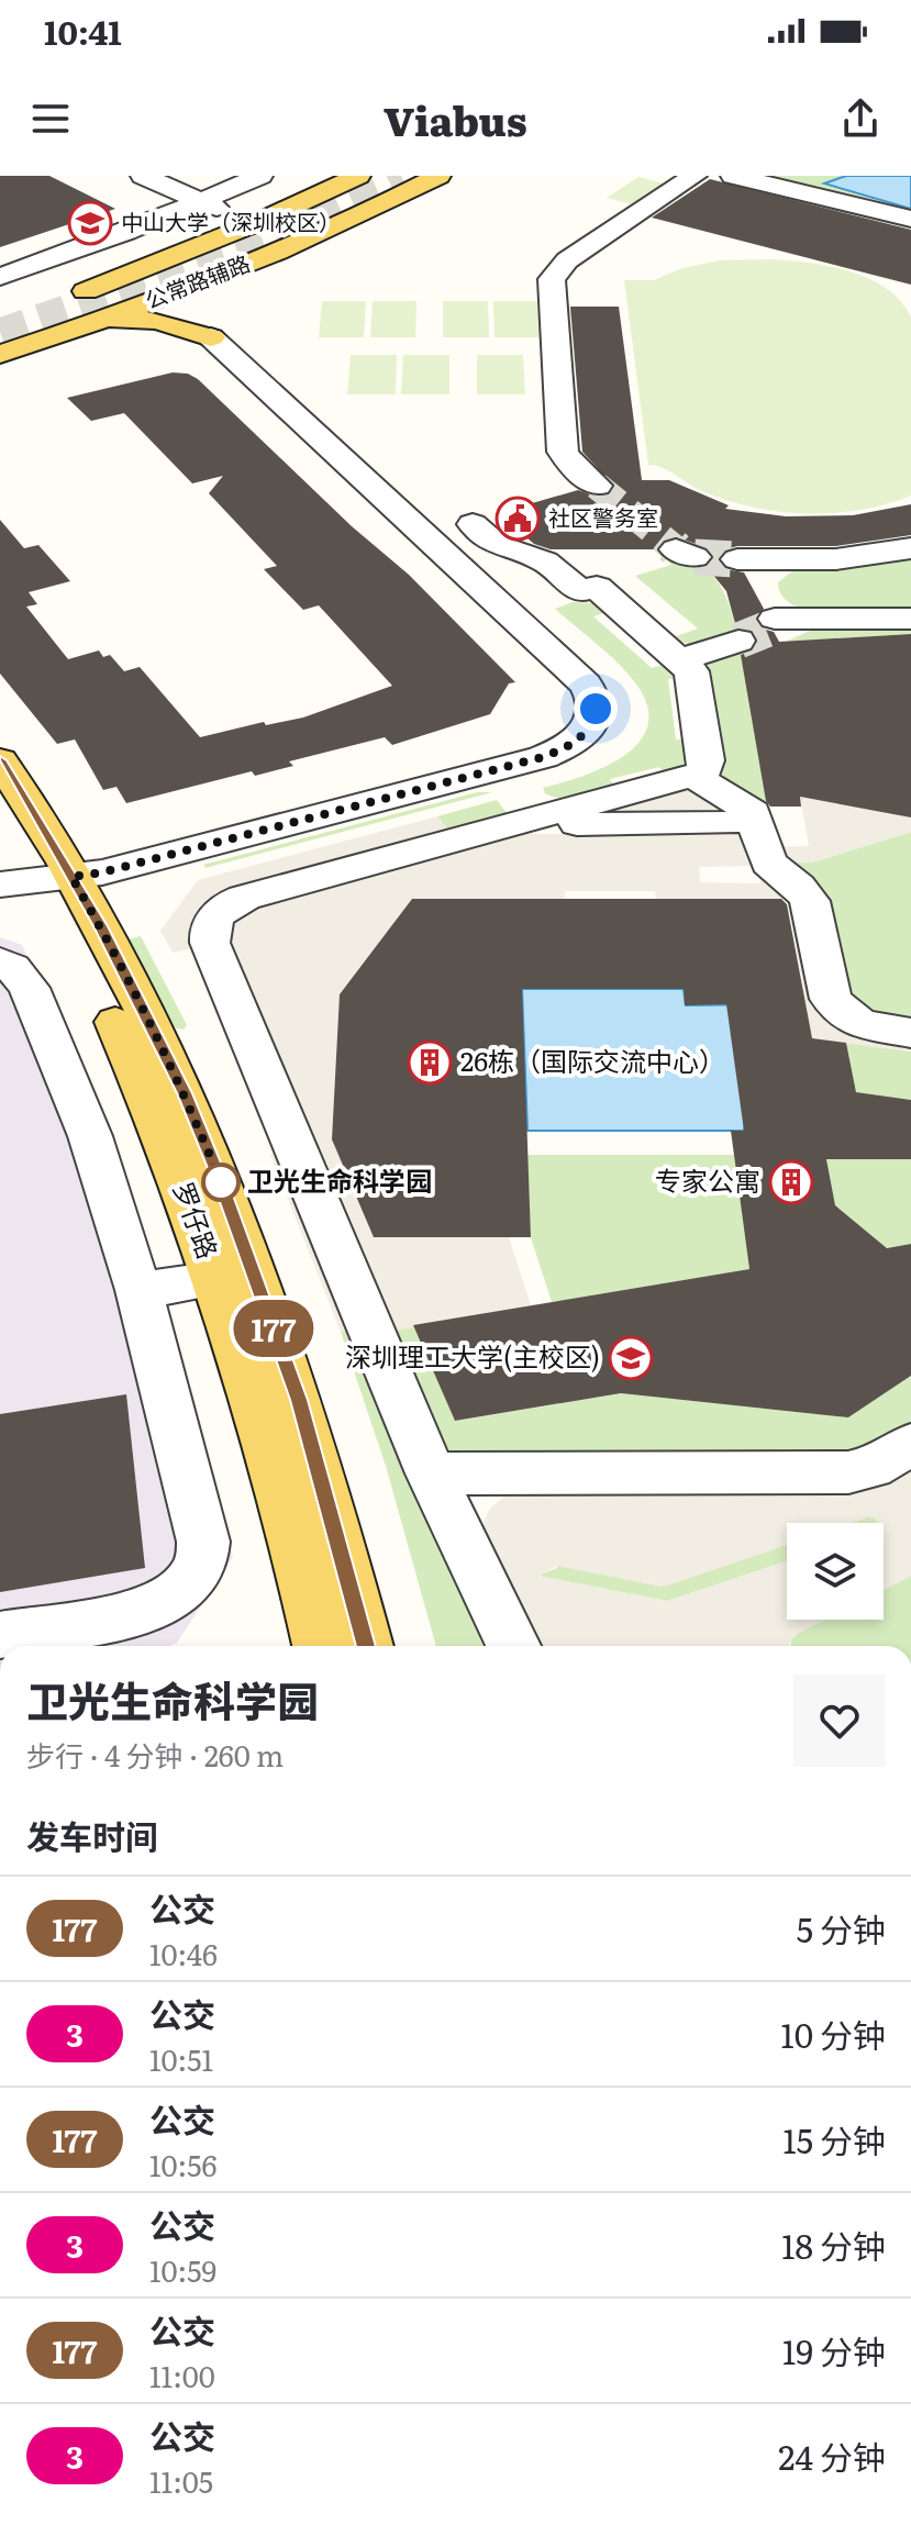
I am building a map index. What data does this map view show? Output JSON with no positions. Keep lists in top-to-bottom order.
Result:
{
  "streets": {
    "main road": ["公常路辅路", "罗仔路"]
  },
  "places": {
    "school or university": ["中山大学（深圳校区）", "深圳理工大学(主校区)"],
    "public building": ["社区警务室"],
    "building": ["26栋（国际交流中心）", "专家公寓"],
    "other": ["卫光生命科学园"]
  },
  "lines": ["bus line 177"],
  "page": {
    "status": "10:41",
    "header": "Viabus",
    "on_map": "177",
    "heading": [
      ["卫光生命科学园", "步行 · 4 分钟 · 260 m"],
      "发车时间"
    ],
    "list": [
      {
        "mark": "177",
        "name": "公交",
        "note": "10:46",
        "value": "5 分钟"
      },
      {
        "mark": "3",
        "name": "公交",
        "note": "10:51",
        "value": "10 分钟"
      },
      {
        "mark": "177",
        "name": "公交",
        "note": "10:56",
        "value": "15 分钟"
      },
      {
        "mark": "3",
        "name": "公交",
        "note": "10:59",
        "value": "18 分钟"
      },
      {
        "mark": "177",
        "name": "公交",
        "note": "11:00",
        "value": "19 分钟"
      },
      {
        "mark": "3",
        "name": "公交",
        "note": "11:05",
        "value": "24 分钟"
      }
    ]
  }
}
